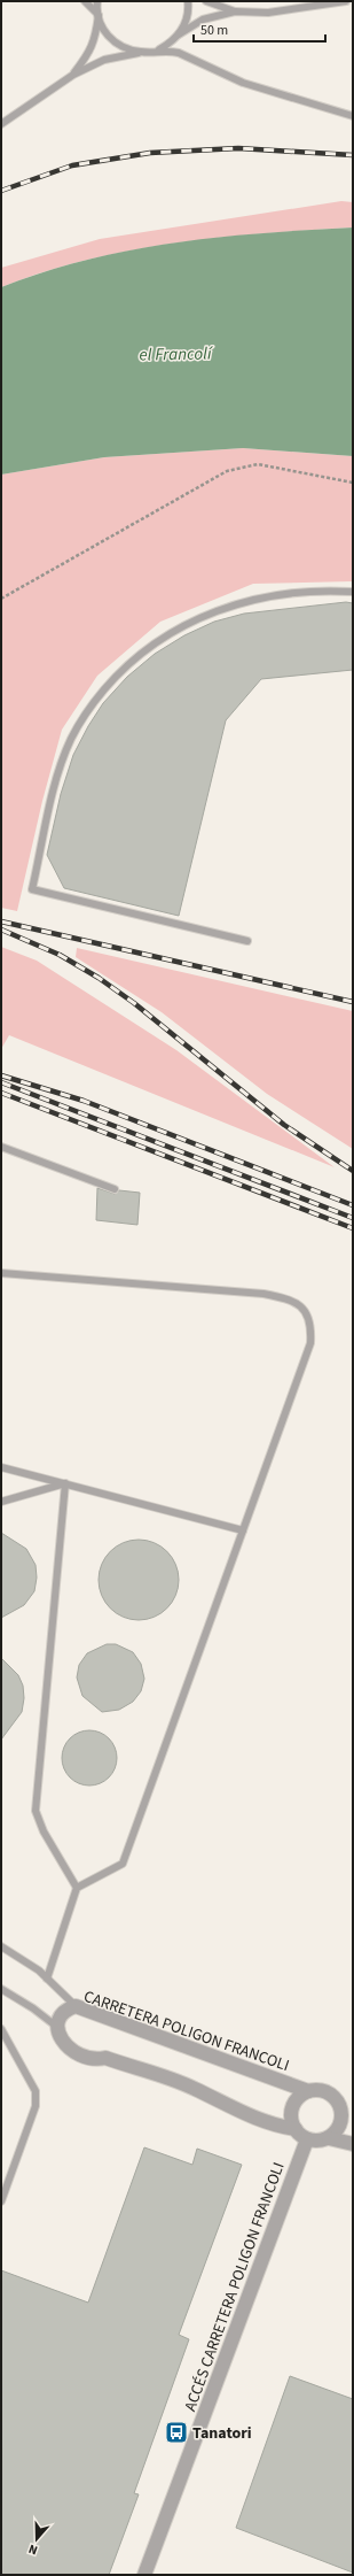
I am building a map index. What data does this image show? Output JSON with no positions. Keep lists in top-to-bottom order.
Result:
{
  "streets": {
    "street": ["CARRETERA POLIGON FRANCOLI", "ACCÉS CARRETERA POLIGON FRANCOLI"]
  },
  "crossings": [
    ["CARRETERA POLIGON FRANCOLI", "ACCÉS CARRETERA POLIGON FRANCOLI"]
  ],
  "water": ["el Francolí"],
  "places": {
    "bus stop": ["Tanatori"]
  },
  "scale_bar": "50 m",
  "north": "bottom"
}
